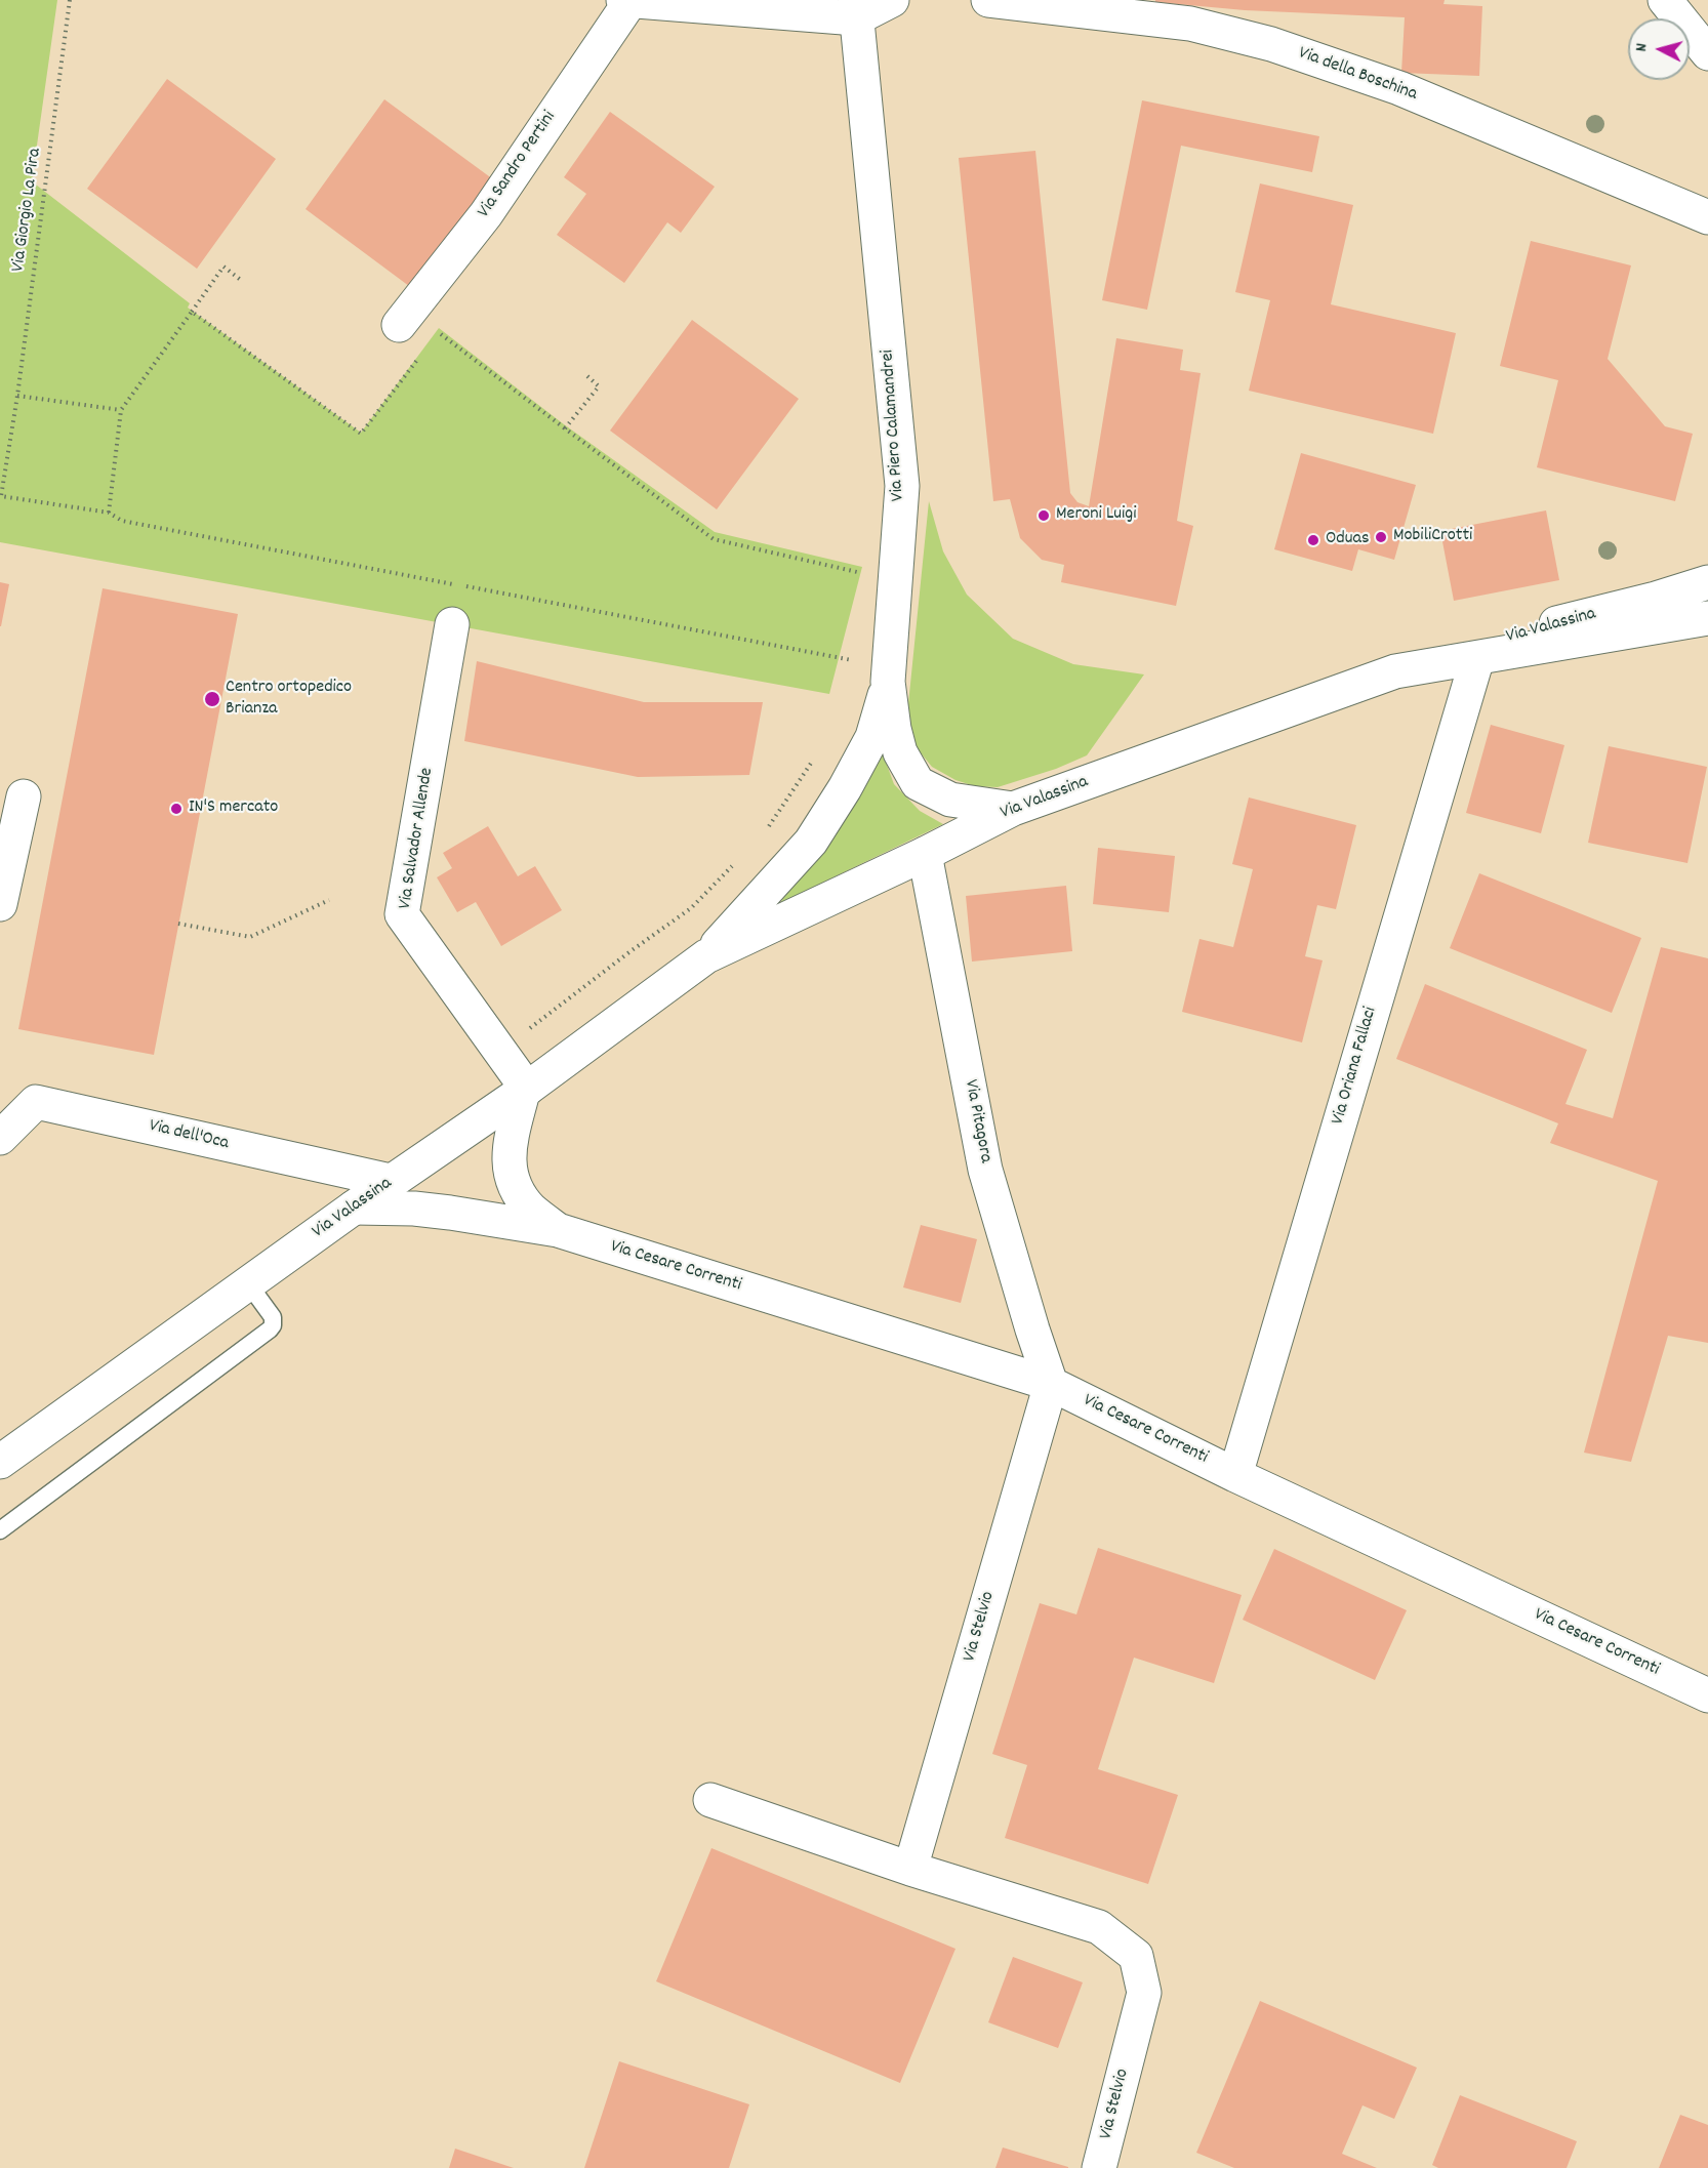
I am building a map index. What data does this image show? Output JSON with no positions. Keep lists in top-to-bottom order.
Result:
{
  "streets": {
    "street": [
      "Via della Boschina",
      "Via Sandro Pertini",
      "Via Piero Calamandrei",
      "Via Valassina",
      "Via Salvador Allende",
      "Via Oriana Fallaci",
      "Via Pitagora",
      "Via dell'Oca",
      "Via Cesare Correnti",
      "Via Stelvio"
    ],
    "path": ["Via Giorgio La Pira"]
  },
  "crossings": [
    ["Via Piero Calamandrei", "Via Valassina"],
    ["Via Valassina", "Via Salvador Allende"],
    ["Via Valassina", "Via Oriana Fallaci"],
    ["Via Valassina", "Via Pitagora"],
    ["Via Valassina", "Via dell'Oca"],
    ["Via Valassina", "Via Cesare Correnti"],
    ["Via Salvador Allende", "Via Cesare Correnti"],
    ["Via Oriana Fallaci", "Via Cesare Correnti"],
    ["Via Pitagora", "Via Cesare Correnti"],
    ["Via Pitagora", "Via Stelvio"],
    ["Via Cesare Correnti", "Via Stelvio"]
  ],
  "places": [
    "Meroni Luigi",
    "MobiliCrotti",
    "Oduas",
    "Centro ortopedico Brianza",
    "IN'S mercato"
  ],
  "north": "left"
}
